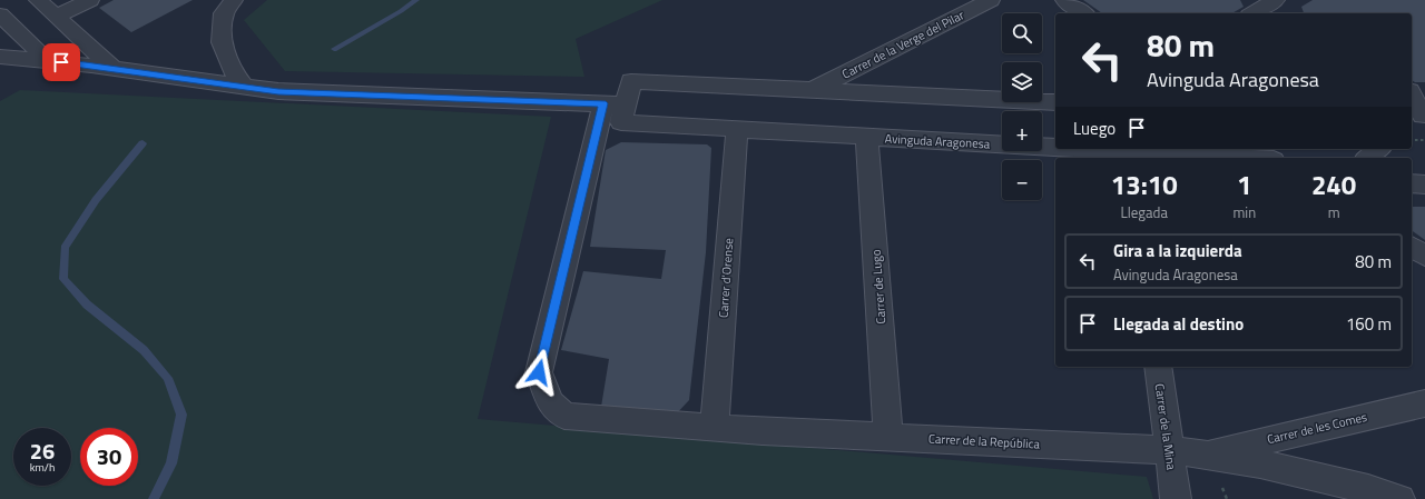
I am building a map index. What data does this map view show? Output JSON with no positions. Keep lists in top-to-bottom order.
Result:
{
  "streets": {
    "street": [
      "Carrer de la Verge del Pilar",
      "Avinguda Aragonesa",
      "Carrer d'Orense",
      "Carrer de Lugo",
      "Carrer de la Mina",
      "Carrer de les Comes",
      "Carrer de la República"
    ]
  },
  "crossings": [
    ["Carrer de la Verge del Pilar", "Avinguda Aragonesa"],
    ["Avinguda Aragonesa", "Carrer d'Orense"],
    ["Avinguda Aragonesa", "Carrer de Lugo"],
    ["Avinguda Aragonesa", "Carrer de la República"],
    ["Carrer d'Orense", "Carrer de la República"],
    ["Carrer de Lugo", "Carrer de la República"],
    ["Carrer de la Mina", "Carrer de la República"],
    ["Carrer de les Comes", "Carrer de la República"]
  ],
  "page": {
    "map_buttons": ["+", "−"],
    "turn": ["80 m", "Avinguda Aragonesa"],
    "then": "Luego",
    "eta": [
      "13:10",
      "Llegada",
      "1",
      "min",
      "240",
      "m"
    ],
    "list": [
      {
        "name": "Gira a la izquierda",
        "note": "Avinguda Aragonesa",
        "value": "80 m"
      },
      {
        "name": "Llegada al destino",
        "value": "160 m"
      }
    ],
    "speed": "26 km/h",
    "limit": "30"
  }
}
